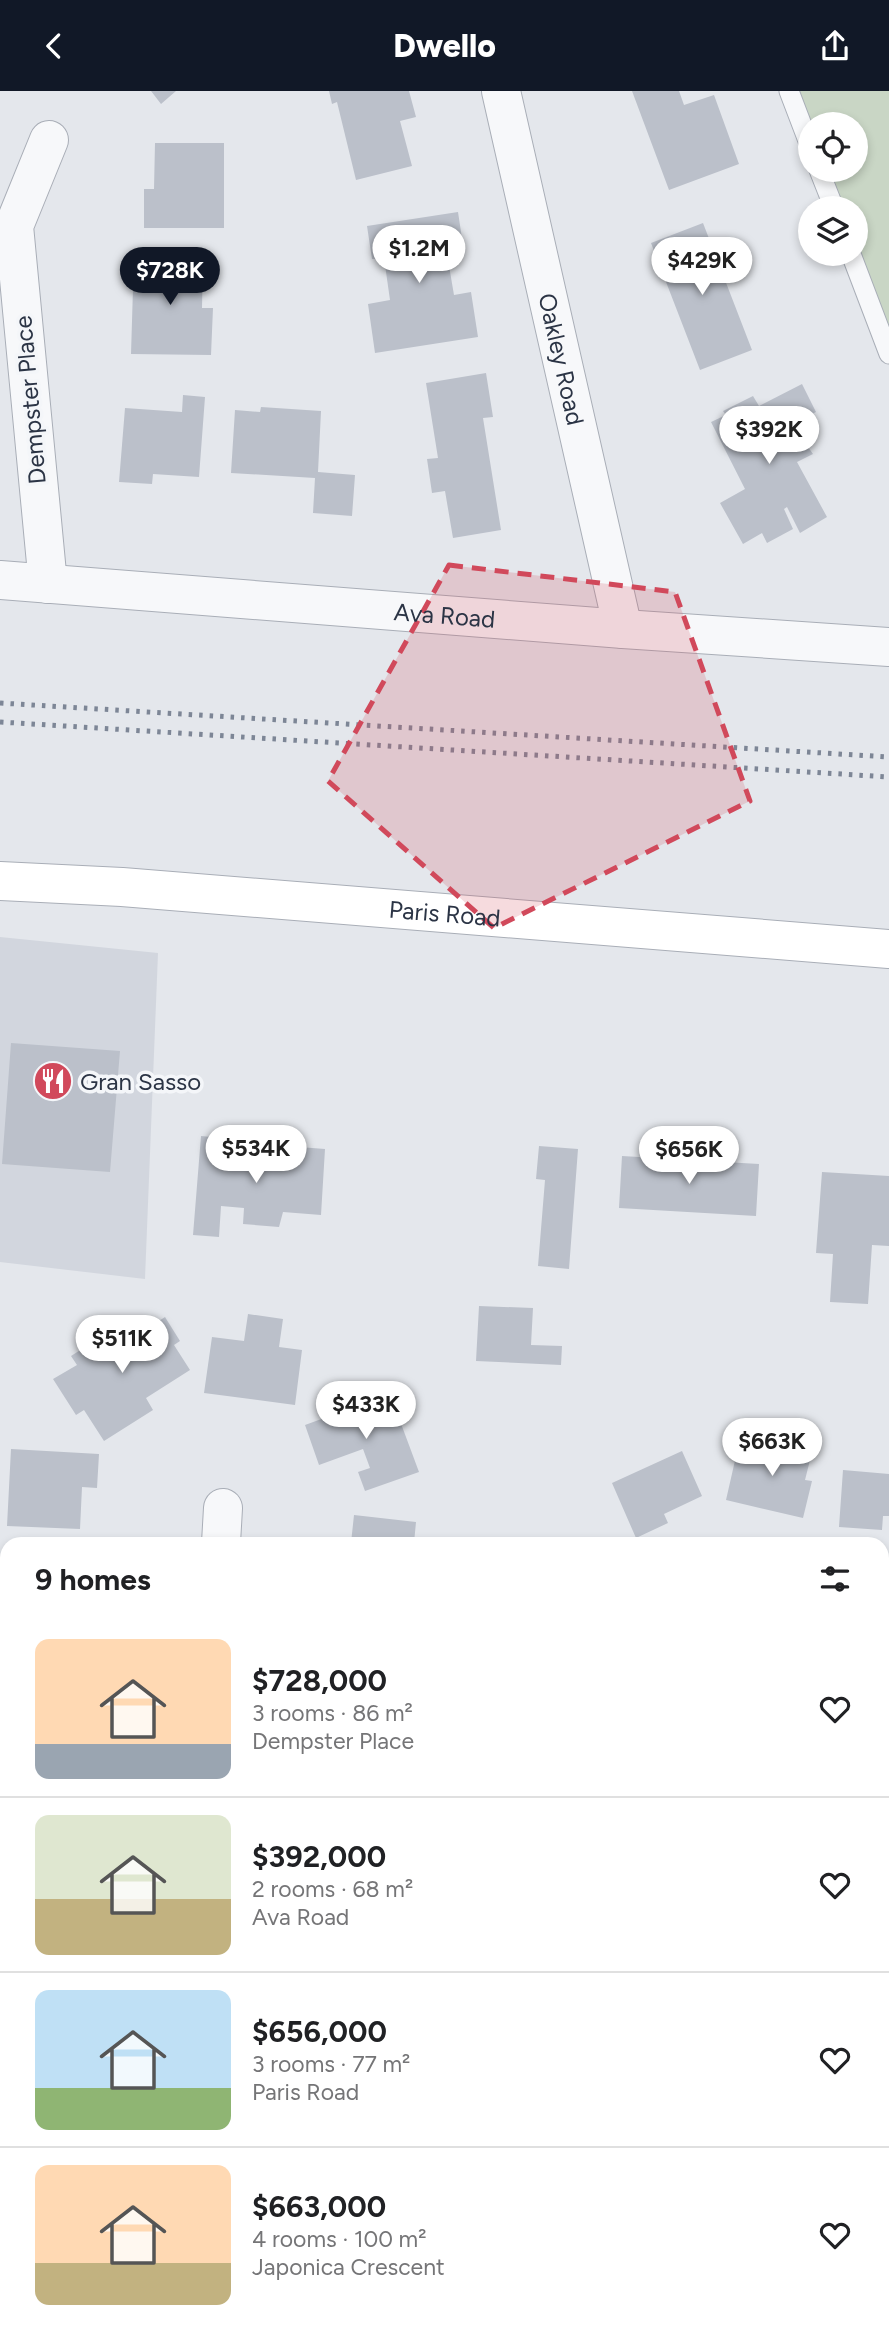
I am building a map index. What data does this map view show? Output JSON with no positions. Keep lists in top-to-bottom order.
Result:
{
  "streets": {
    "main road": ["Paris Road"],
    "street": ["Oakley Road", "Dempster Place", "Ava Road"]
  },
  "crossings": [
    ["Oakley Road", "Ava Road"],
    ["Dempster Place", "Ava Road"]
  ],
  "places": {
    "restaurant": ["Gran Sasso"]
  },
  "page": {
    "header": "Dwello",
    "price": [
      "$1.2M",
      "$429K",
      "$728K",
      "$392K",
      "$534K",
      "$656K",
      "$511K",
      "$433K",
      "$663K"
    ],
    "heading": "9 homes",
    "list": [
      {
        "name": "$728,000",
        "note": "3 rooms · 86 m² · Dempster Place"
      },
      {
        "name": "$392,000",
        "note": "2 rooms · 68 m² · Ava Road"
      },
      {
        "name": "$656,000",
        "note": "3 rooms · 77 m² · Paris Road"
      },
      {
        "name": "$663,000",
        "note": "4 rooms · 100 m² · Japonica Crescent"
      }
    ]
  }
}
